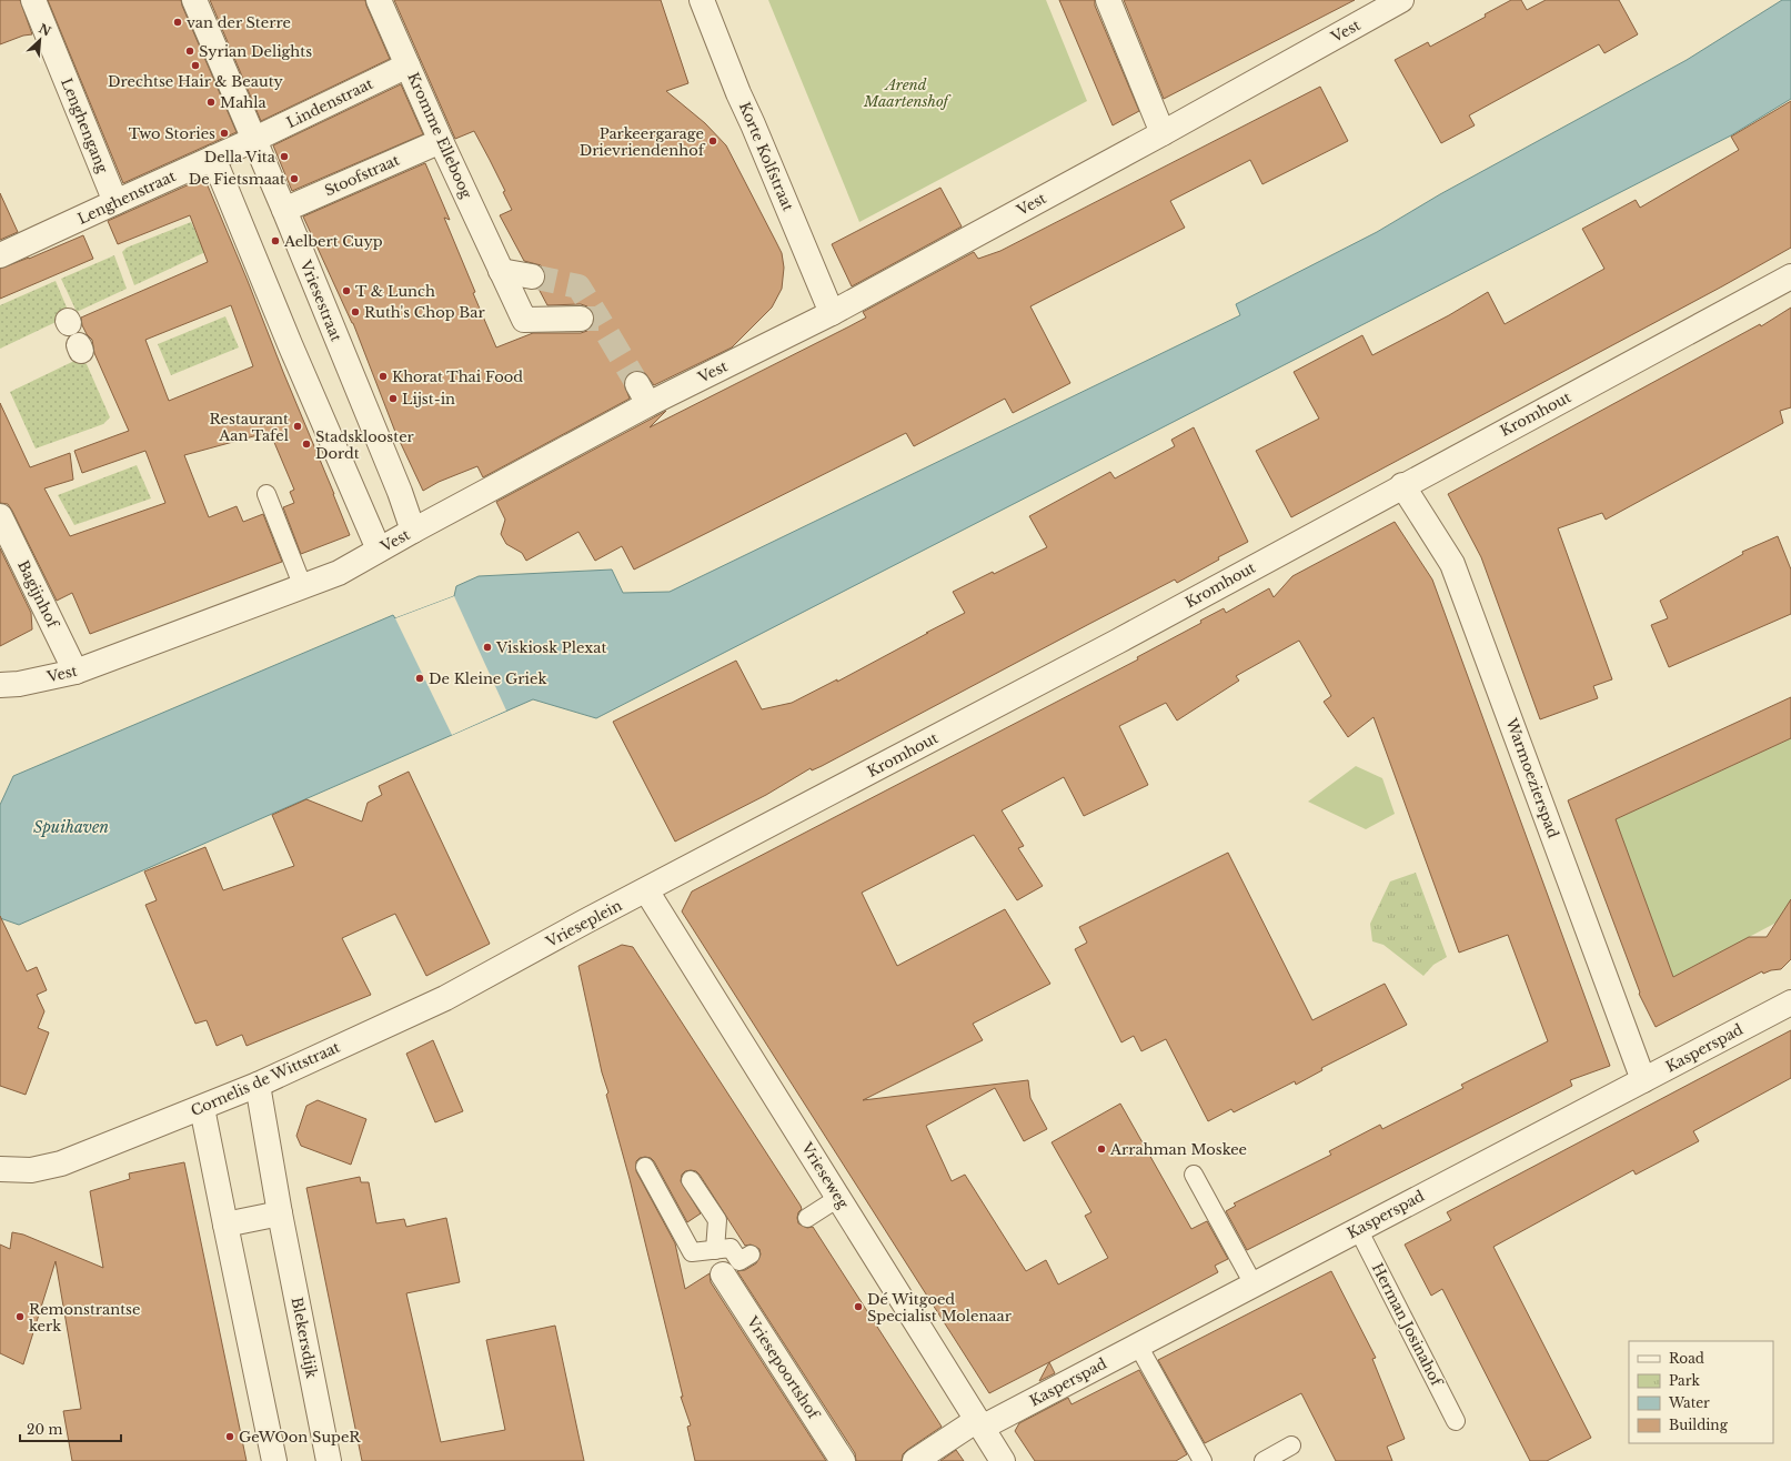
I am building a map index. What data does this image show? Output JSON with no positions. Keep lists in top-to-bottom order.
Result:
{
  "streets": {
    "street": [
      "Vest",
      "Lindenstraat",
      "Lenghengang",
      "Kromme Elleboog",
      "Korte Kolfstraat",
      "Stoofstraat",
      "Lenghenstraat",
      "Vriesestraat",
      "Kromhout",
      "Bagijnhof",
      "Warmoezierspad",
      "Vrieseplein",
      "Kasperspad",
      "Cornelis de Wittstraat",
      "Vrieseweg",
      "Blekersdijk",
      "Vriesepoortshof"
    ],
    "lane": ["Herman Josinahof"]
  },
  "crossings": [
    ["Vest", "Korte Kolfstraat"],
    ["Vest", "Vriesestraat"],
    ["Vest", "Bagijnhof"],
    ["Lindenstraat", "Kromme Elleboog"],
    ["Lindenstraat", "Lenghenstraat"],
    ["Lindenstraat", "Vriesestraat"],
    ["Lenghengang", "Lenghenstraat"],
    ["Kromme Elleboog", "Stoofstraat"],
    ["Stoofstraat", "Vriesestraat"],
    ["Lenghenstraat", "Vriesestraat"],
    ["Kromhout", "Warmoezierspad"],
    ["Kromhout", "Vrieseplein"],
    ["Kromhout", "Vrieseweg"],
    ["Warmoezierspad", "Kasperspad"],
    ["Vrieseplein", "Cornelis de Wittstraat"],
    ["Vrieseplein", "Vrieseweg"],
    ["Kasperspad", "Vrieseweg"],
    ["Kasperspad", "Herman Josinahof"],
    ["Cornelis de Wittstraat", "Blekersdijk"]
  ],
  "water": ["Spuihaven"],
  "parks": ["Arend Maartenshof"],
  "places": [
    "van der Sterre",
    "Syrian Delights",
    "Drechtse Hair & Beauty",
    "Mahla",
    "Two Stories",
    "Parkeergarage Drievriendenhof",
    "Della Vita",
    "De Fietsmaat",
    "Aelbert Cuyp",
    "T & Lunch",
    "Ruth's Chop Bar",
    "Khorat Thai Food",
    "Lijst-in",
    "Restaurant Aan Tafel",
    "Stadsklooster Dordt",
    "Viskiosk Plexat",
    "De Kleine Griek",
    "Arrahman Moskee",
    "Dé Witgoed Specialist Molenaar",
    "Remonstrantse kerk",
    "GeWOon SupeR"
  ],
  "legend": [
    "Road",
    "Park",
    "Water",
    "Building"
  ],
  "scale_bar": "20 m",
  "north": "top right"
}
